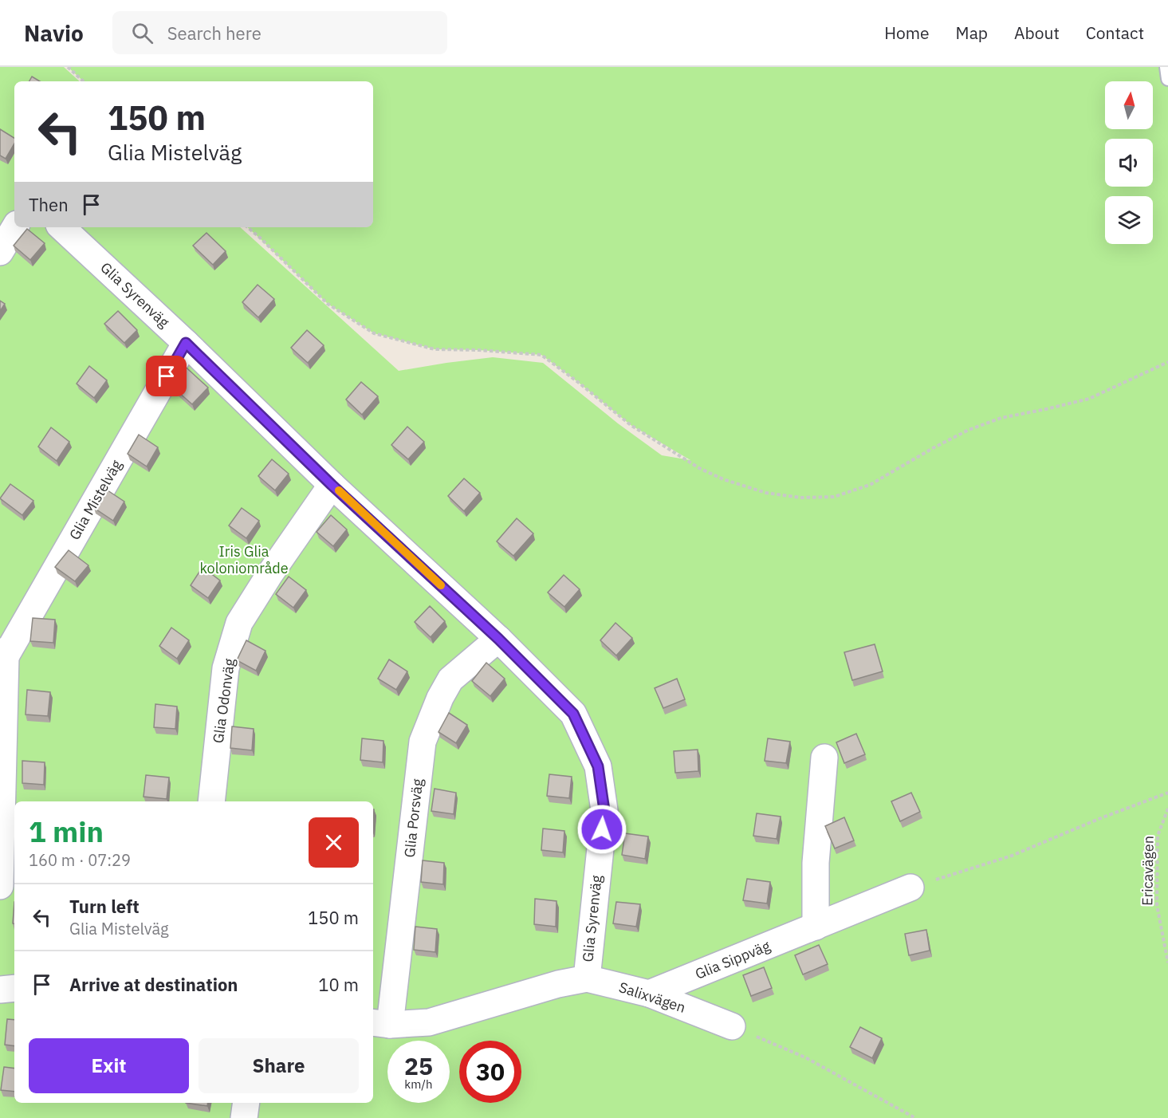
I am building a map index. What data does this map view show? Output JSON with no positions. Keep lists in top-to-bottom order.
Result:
{
  "streets": {
    "street": [
      "Glia Syrenväg",
      "Glia Mistelväg",
      "Glia Odonväg",
      "Glia Porsväg",
      "Glia Sippväg",
      "Salixvägen"
    ],
    "path": ["Ericavägen"]
  },
  "crossings": [
    ["Glia Syrenväg", "Glia Mistelväg"],
    ["Glia Syrenväg", "Glia Odonväg"],
    ["Glia Syrenväg", "Glia Porsväg"],
    ["Glia Syrenväg", "Salixvägen"],
    ["Glia Porsväg", "Salixvägen"],
    ["Glia Sippväg", "Salixvägen"]
  ],
  "parks": ["Iris Glia koloniområde"],
  "north": "top",
  "page": {
    "header": "Navio",
    "search": "Search here",
    "nav": [
      "Home",
      "Map",
      "About",
      "Contact"
    ],
    "turn": ["150 m", "Glia Mistelväg"],
    "then": "Then",
    "heading": ["1 min", "160 m · 07:29"],
    "list": [
      {
        "name": "Turn left",
        "note": "Glia Mistelväg",
        "value": "150 m"
      },
      {
        "name": "Arrive at destination",
        "value": "10 m"
      }
    ],
    "buttons": ["Exit", "Share"],
    "speed": "25 km/h",
    "limit": "30"
  }
}
